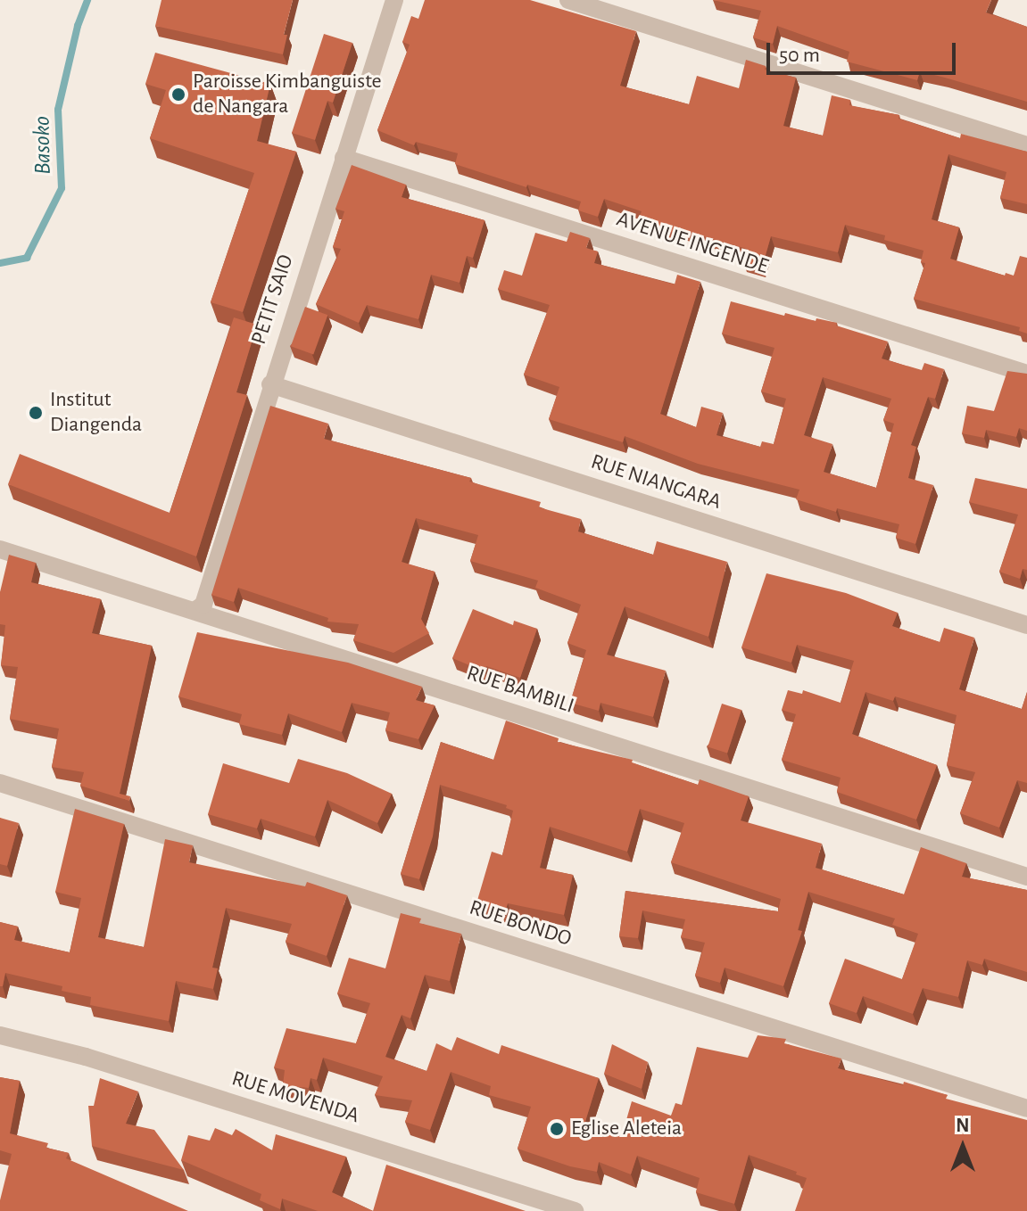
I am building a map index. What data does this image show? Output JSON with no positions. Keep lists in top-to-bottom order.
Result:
{
  "streets": {
    "street": [
      "AVENUE INGENDE",
      "PETIT SAIO",
      "RUE NIANGARA",
      "RUE BAMBILI",
      "RUE BONDO",
      "RUE MOVENDA"
    ]
  },
  "crossings": [
    ["AVENUE INGENDE", "PETIT SAIO"],
    ["PETIT SAIO", "RUE NIANGARA"],
    ["PETIT SAIO", "RUE BAMBILI"]
  ],
  "water": ["Basoko"],
  "places": ["Paroisse Kimbanguiste de Nangara", "Institut Diangenda", "Eglise Aleteia"],
  "scale_bar": "50 m",
  "north": "top"
}
